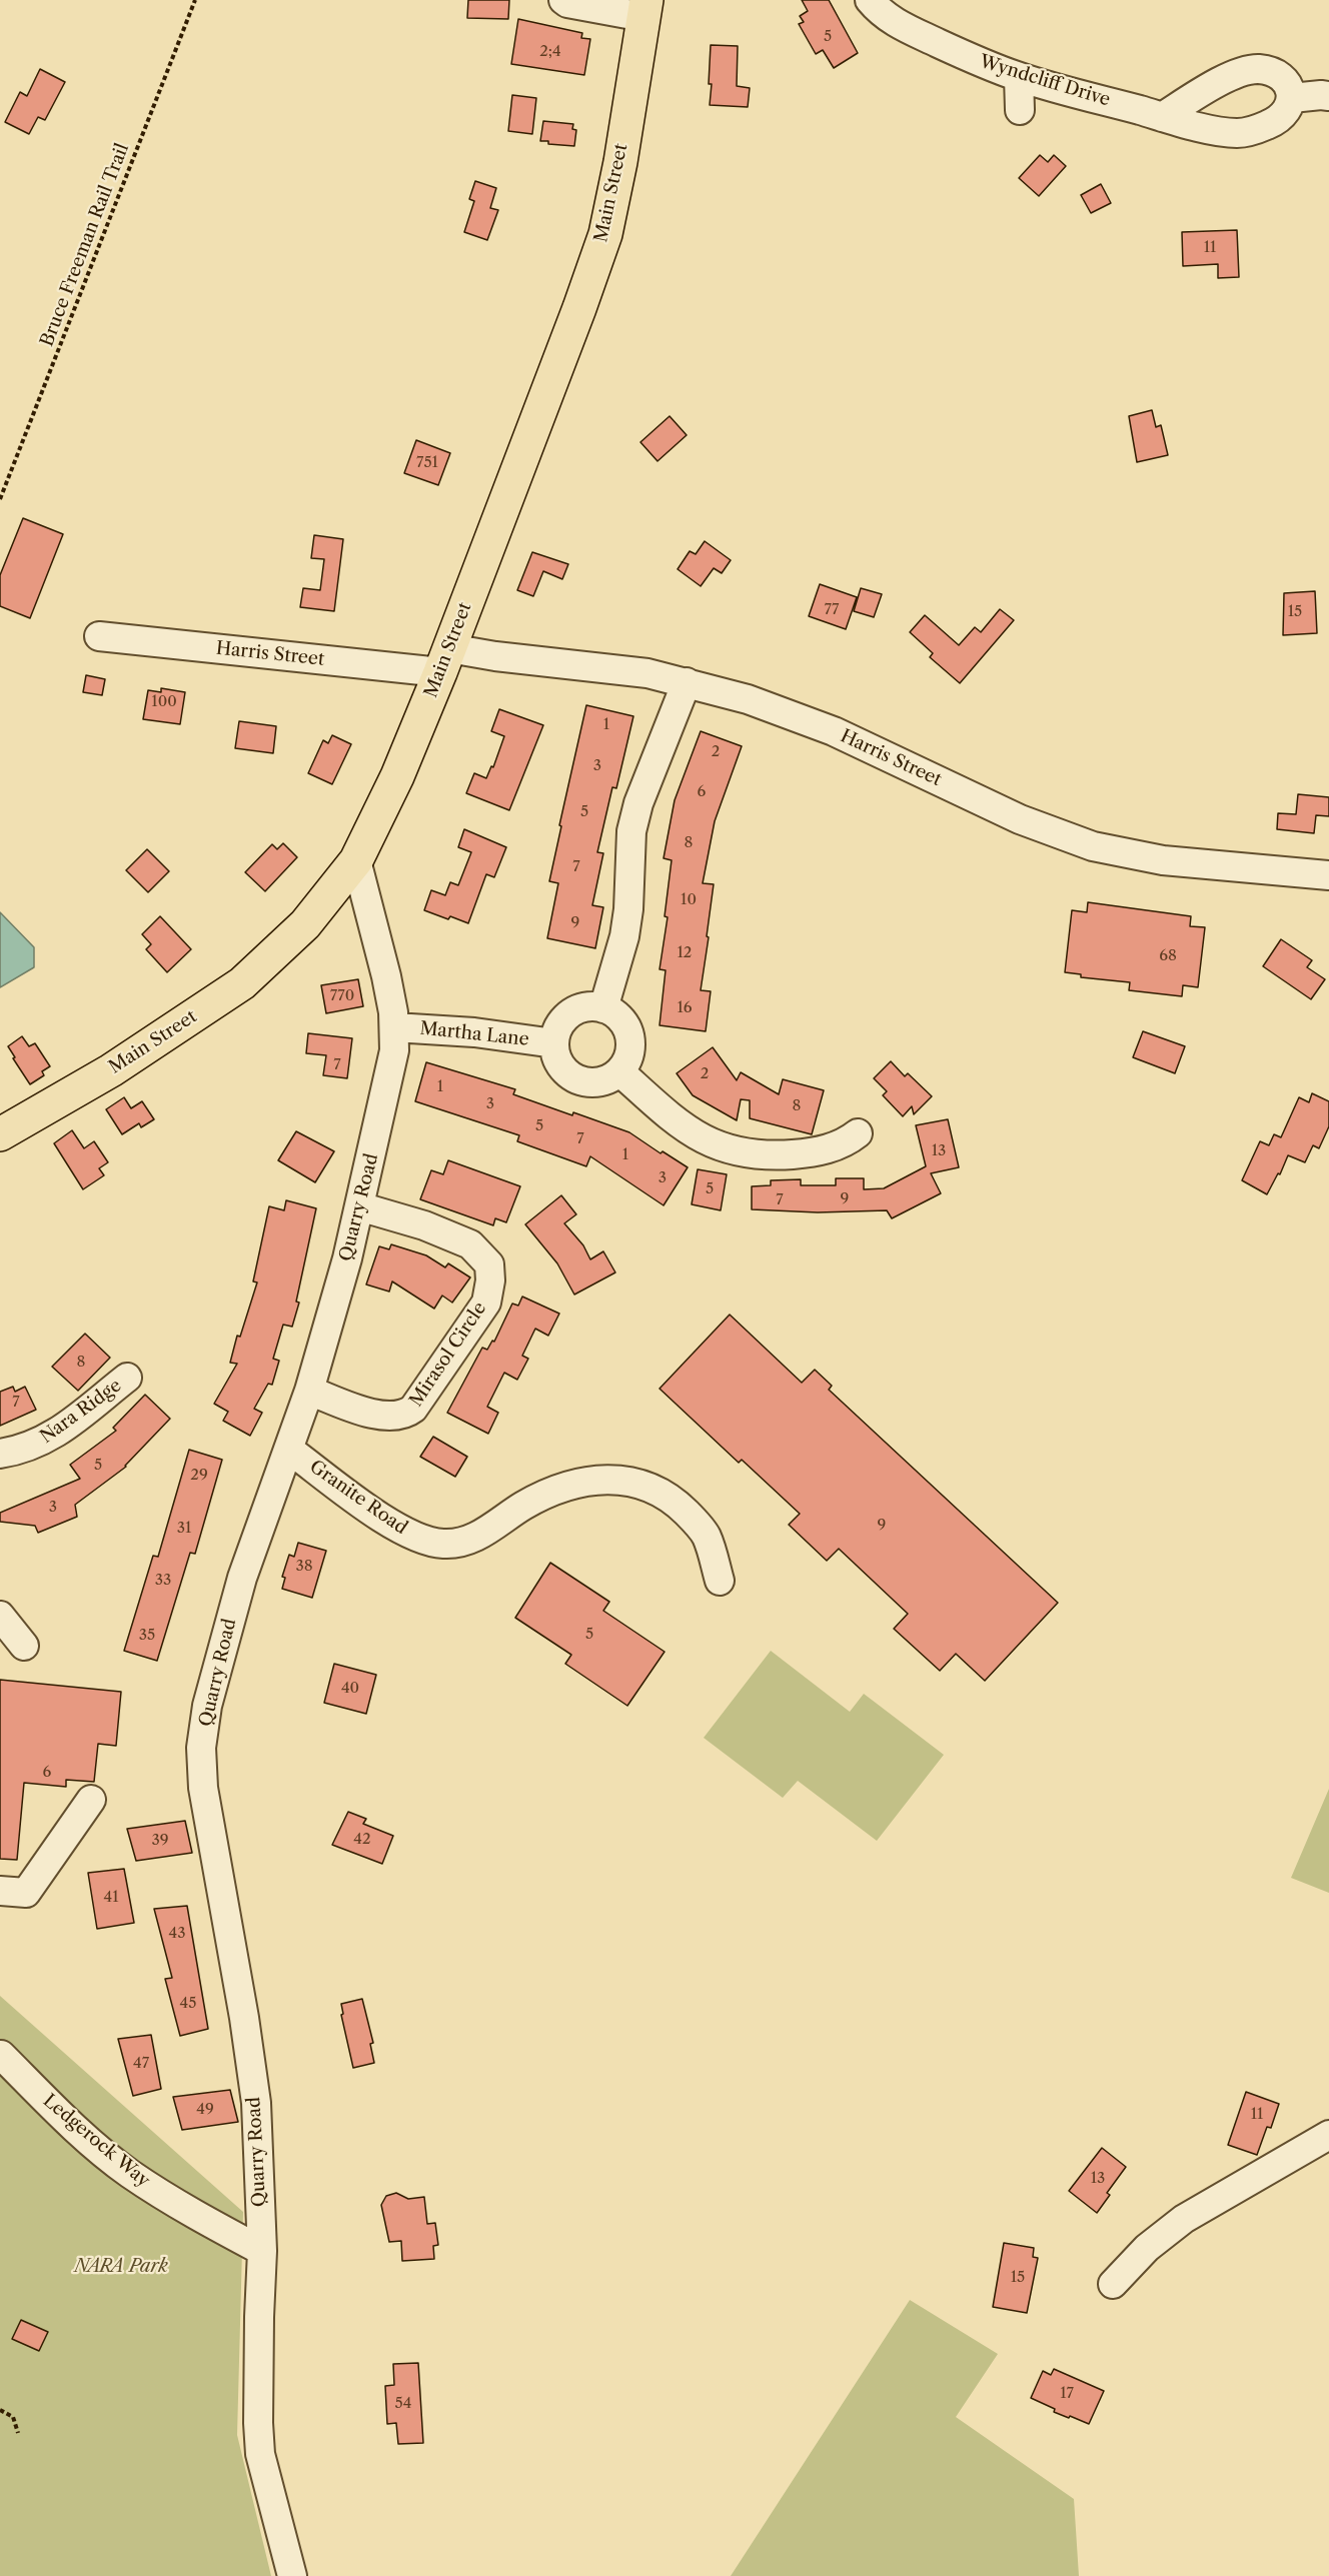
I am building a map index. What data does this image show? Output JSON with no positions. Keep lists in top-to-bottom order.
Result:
{
  "streets": {
    "main road": ["Main Street"],
    "street": [
      "Wyndcliff Drive",
      "Harris Street",
      "Martha Lane",
      "Quarry Road",
      "Mirasol Circle",
      "Nara Ridge",
      "Granite Road",
      "Ledgerock Way"
    ],
    "path": ["Bruce Freeman Rail Trail"]
  },
  "crossings": [
    ["Main Street", "Harris Street"],
    ["Main Street", "Quarry Road"],
    ["Martha Lane", "Quarry Road"],
    ["Quarry Road", "Mirasol Circle"],
    ["Quarry Road", "Granite Road"],
    ["Quarry Road", "Ledgerock Way"]
  ],
  "parks": ["NARA Park"],
  "house_numbers": [
    "5",
    "2;4",
    "11",
    "751",
    "77",
    "15",
    "100",
    "1",
    "2",
    "3",
    "6",
    "5",
    "8",
    "7",
    "10",
    "9",
    "12",
    "68",
    "770",
    "16",
    "7",
    "2",
    "1",
    "3",
    "8",
    "5",
    "7",
    "13",
    "1",
    "3",
    "5",
    "9",
    "7",
    "8",
    "7",
    "5",
    "29",
    "3",
    "9",
    "31",
    "38",
    "33",
    "5",
    "35",
    "40",
    "6",
    "42",
    "39",
    "41",
    "43",
    "45",
    "47",
    "49",
    "11",
    "13",
    "15",
    "17",
    "54"
  ]
}
